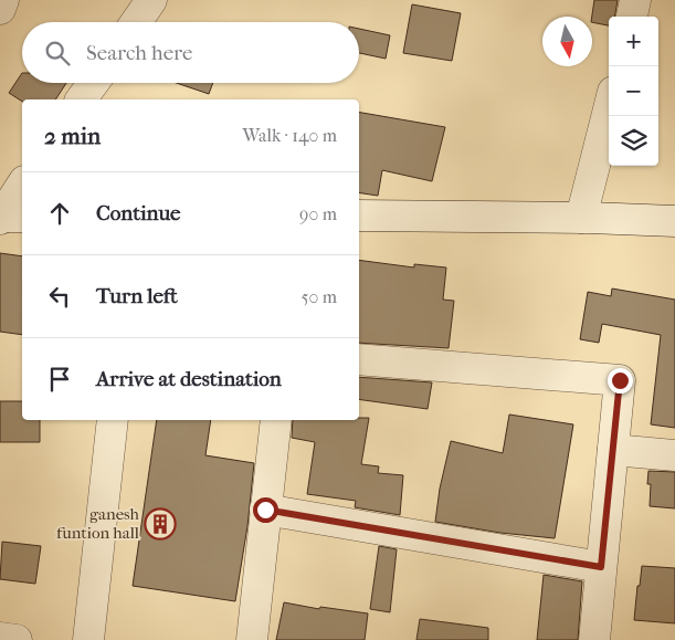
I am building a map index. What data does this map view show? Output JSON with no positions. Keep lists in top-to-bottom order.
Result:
{
  "places": {
    "building": ["ganesh funtion hall"]
  },
  "north": "bottom",
  "page": {
    "map_buttons": ["+", "−"],
    "search": "Search here",
    "heading": ["2 min", "Walk · 140 m"],
    "list": [
      ["Continue", "90 m"],
      ["Turn left", "50 m"],
      "Arrive at destination"
    ]
  }
}
